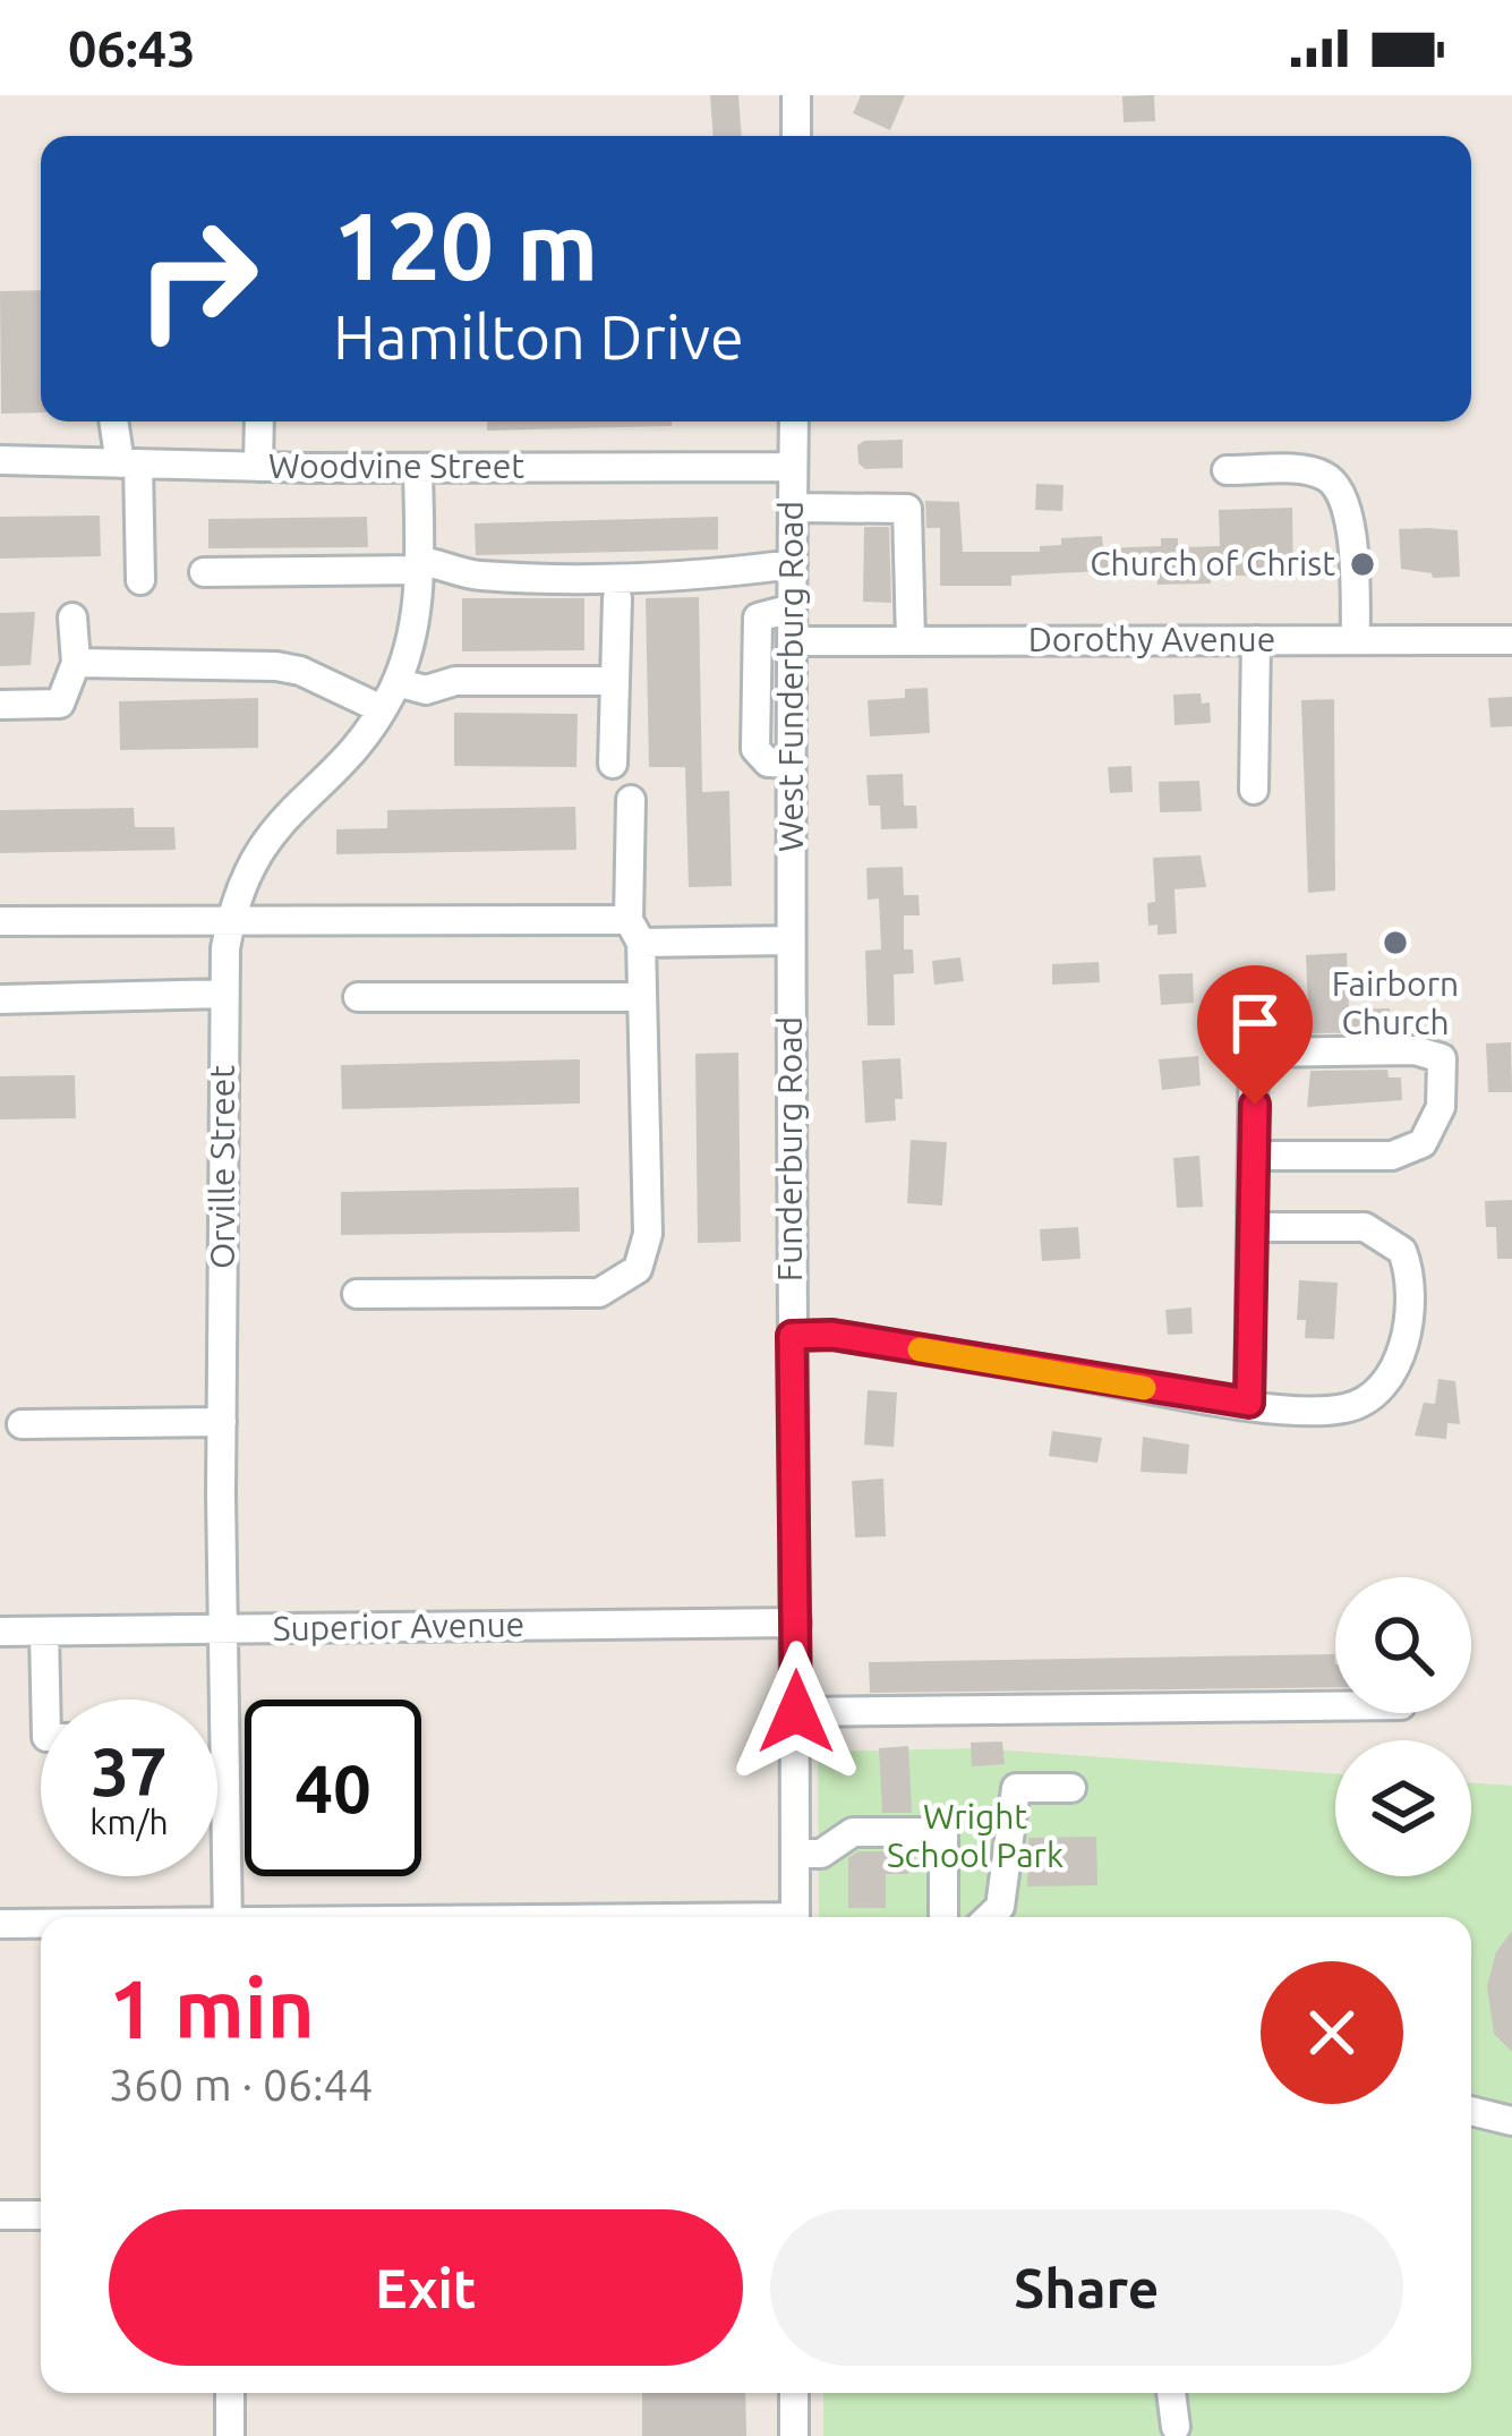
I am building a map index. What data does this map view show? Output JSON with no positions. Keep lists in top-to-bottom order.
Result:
{
  "streets": {
    "street": [
      "Woodvine Street",
      "Dorothy Avenue",
      "West Funderburg Road",
      "Funderburg Road",
      "Orville Street",
      "Superior Avenue"
    ]
  },
  "crossings": [
    ["Woodvine Street", "West Funderburg Road"],
    ["Woodvine Street", "Orville Street"],
    ["Dorothy Avenue", "West Funderburg Road"],
    ["West Funderburg Road", "Funderburg Road"],
    ["Funderburg Road", "Superior Avenue"],
    ["Orville Street", "Superior Avenue"]
  ],
  "parks": ["Wright School Park"],
  "places": ["Church of Christ", "Fairborn Church"],
  "page": {
    "status": "06:43",
    "turn": ["120 m", "Hamilton Drive"],
    "speed": "37 km/h",
    "limit": "40",
    "heading": ["1 min", "360 m · 06:44"],
    "buttons": ["Exit", "Share"]
  }
}
